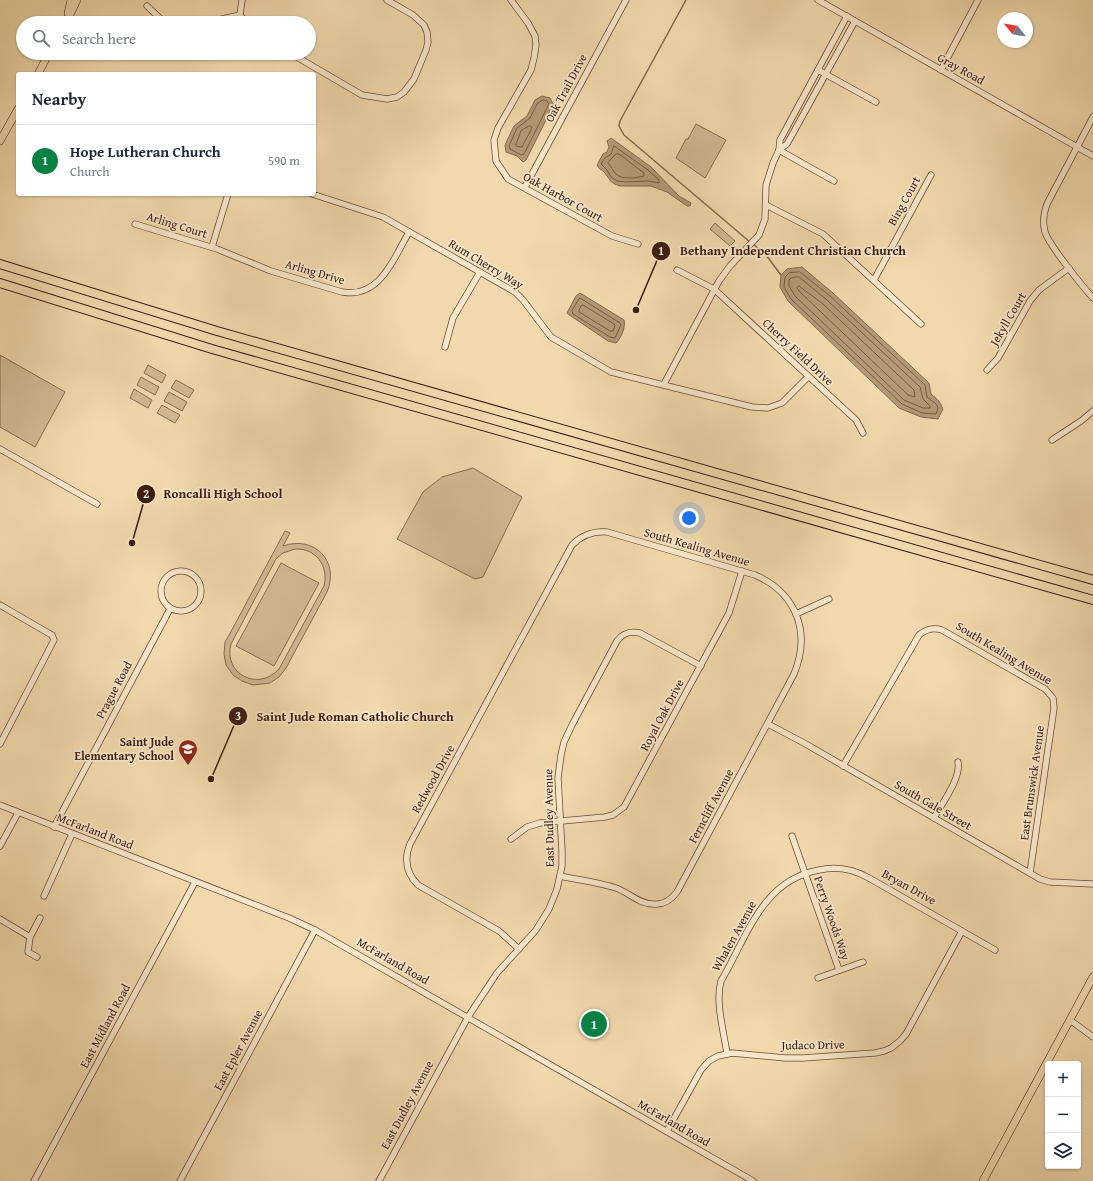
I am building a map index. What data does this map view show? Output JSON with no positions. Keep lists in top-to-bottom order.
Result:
{
  "streets": {
    "street": [
      "Gray Road",
      "Oak Trail Drive",
      "Oak Harbor Court",
      "Bing Court",
      "Arling Court",
      "Rum Cherry Way",
      "Arling Drive",
      "Jekyll Court",
      "Cherry Field Drive",
      "South Kealing Avenue",
      "Prague Road",
      "Royal Oak Drive",
      "Redwood Drive",
      "East Brunswick Avenue",
      "South Gale Street",
      "Ferncliff Avenue",
      "East Dudley Avenue",
      "McFarland Road",
      "Bryan Drive",
      "Perry Woods Way",
      "Whalen Avenue",
      "East Midland Road",
      "Judaco Drive",
      "East Epler Avenue"
    ]
  },
  "crossings": [
    ["Oak Trail Drive", "Oak Harbor Court"],
    ["Arling Court", "Arling Drive"],
    ["Rum Cherry Way", "Arling Drive"],
    ["Rum Cherry Way", "Cherry Field Drive"],
    ["South Kealing Avenue", "Royal Oak Drive"],
    ["South Kealing Avenue", "Redwood Drive"],
    ["South Kealing Avenue", "East Brunswick Avenue"],
    ["South Kealing Avenue", "South Gale Street"],
    ["South Kealing Avenue", "Ferncliff Avenue"],
    ["Prague Road", "McFarland Road"],
    ["Royal Oak Drive", "East Dudley Avenue"],
    ["Redwood Drive", "East Dudley Avenue"],
    ["East Brunswick Avenue", "South Gale Street"],
    ["South Gale Street", "Ferncliff Avenue"],
    ["Ferncliff Avenue", "East Dudley Avenue"],
    ["East Dudley Avenue", "McFarland Road"],
    ["McFarland Road", "East Midland Road"],
    ["McFarland Road", "East Epler Avenue"],
    ["Bryan Drive", "Perry Woods Way"],
    ["Bryan Drive", "Whalen Avenue"],
    ["Bryan Drive", "Judaco Drive"],
    ["Perry Woods Way", "Whalen Avenue"],
    ["Whalen Avenue", "Judaco Drive"]
  ],
  "places": {
    "other": ["Bethany Independent Christian Church", "Roncalli High School", "Saint Jude Roman Catholic Church"],
    "school or university": ["Saint Jude Elementary School"]
  },
  "north": "top left",
  "page": {
    "search": "Search here",
    "heading": "Nearby",
    "list": [
      {
        "mark": "1",
        "name": "Hope Lutheran Church",
        "note": "Church",
        "value": "590 m"
      }
    ],
    "pins": "1",
    "map_buttons": ["+", "−"]
  }
}
